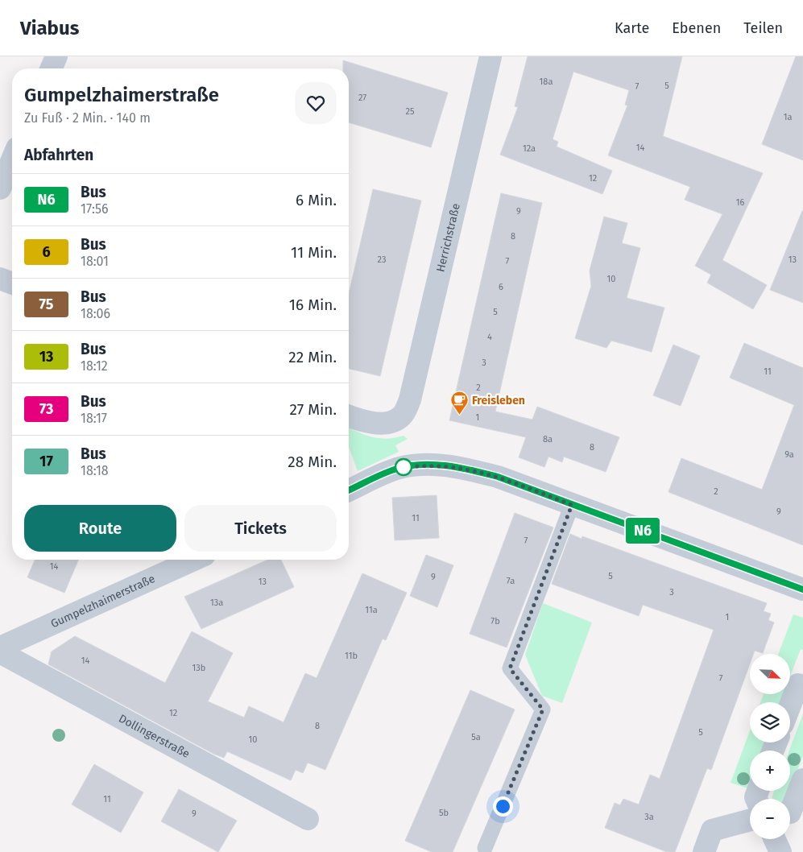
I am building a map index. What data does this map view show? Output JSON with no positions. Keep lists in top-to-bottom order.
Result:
{
  "streets": {
    "street": ["Herrichstraße", "Gumpelzhaimerstraße", "Dollingerstraße"]
  },
  "places": {
    "cafe": ["Freisleben"]
  },
  "lines": ["bus line N6"],
  "house_numbers": [
    "18a",
    "5",
    "7",
    "27",
    "25",
    "1a",
    "14",
    "12a",
    "12",
    "16",
    "9",
    "8",
    "23",
    "13",
    "7",
    "10",
    "6",
    "5",
    "4",
    "3",
    "11",
    "2",
    "1",
    "8a",
    "8",
    "9a",
    "2",
    "9",
    "11",
    "7",
    "14",
    "5",
    "9",
    "7a",
    "13",
    "3",
    "13a",
    "11a",
    "1",
    "7b",
    "11b",
    "14",
    "13b",
    "7",
    "12",
    "8",
    "5",
    "5a",
    "10",
    "11",
    "5b",
    "9",
    "3a"
  ],
  "north": "bottom right",
  "page": {
    "header": "Viabus",
    "nav": ["Karte", "Ebenen", "Teilen"],
    "on_map": "N6",
    "heading": [
      ["Gumpelzhaimerstraße", "Zu Fuß · 2 Min. · 140 m"],
      "Abfahrten"
    ],
    "list": [
      {
        "mark": "N6",
        "name": "Bus",
        "note": "17:56",
        "value": "6 Min."
      },
      {
        "mark": "6",
        "name": "Bus",
        "note": "18:01",
        "value": "11 Min."
      },
      {
        "mark": "75",
        "name": "Bus",
        "note": "18:06",
        "value": "16 Min."
      },
      {
        "mark": "13",
        "name": "Bus",
        "note": "18:12",
        "value": "22 Min."
      },
      {
        "mark": "73",
        "name": "Bus",
        "note": "18:17",
        "value": "27 Min."
      },
      {
        "mark": "17",
        "name": "Bus",
        "note": "18:18",
        "value": "28 Min."
      }
    ],
    "buttons": ["Route", "Tickets"],
    "map_buttons": ["+", "−"]
  }
}
